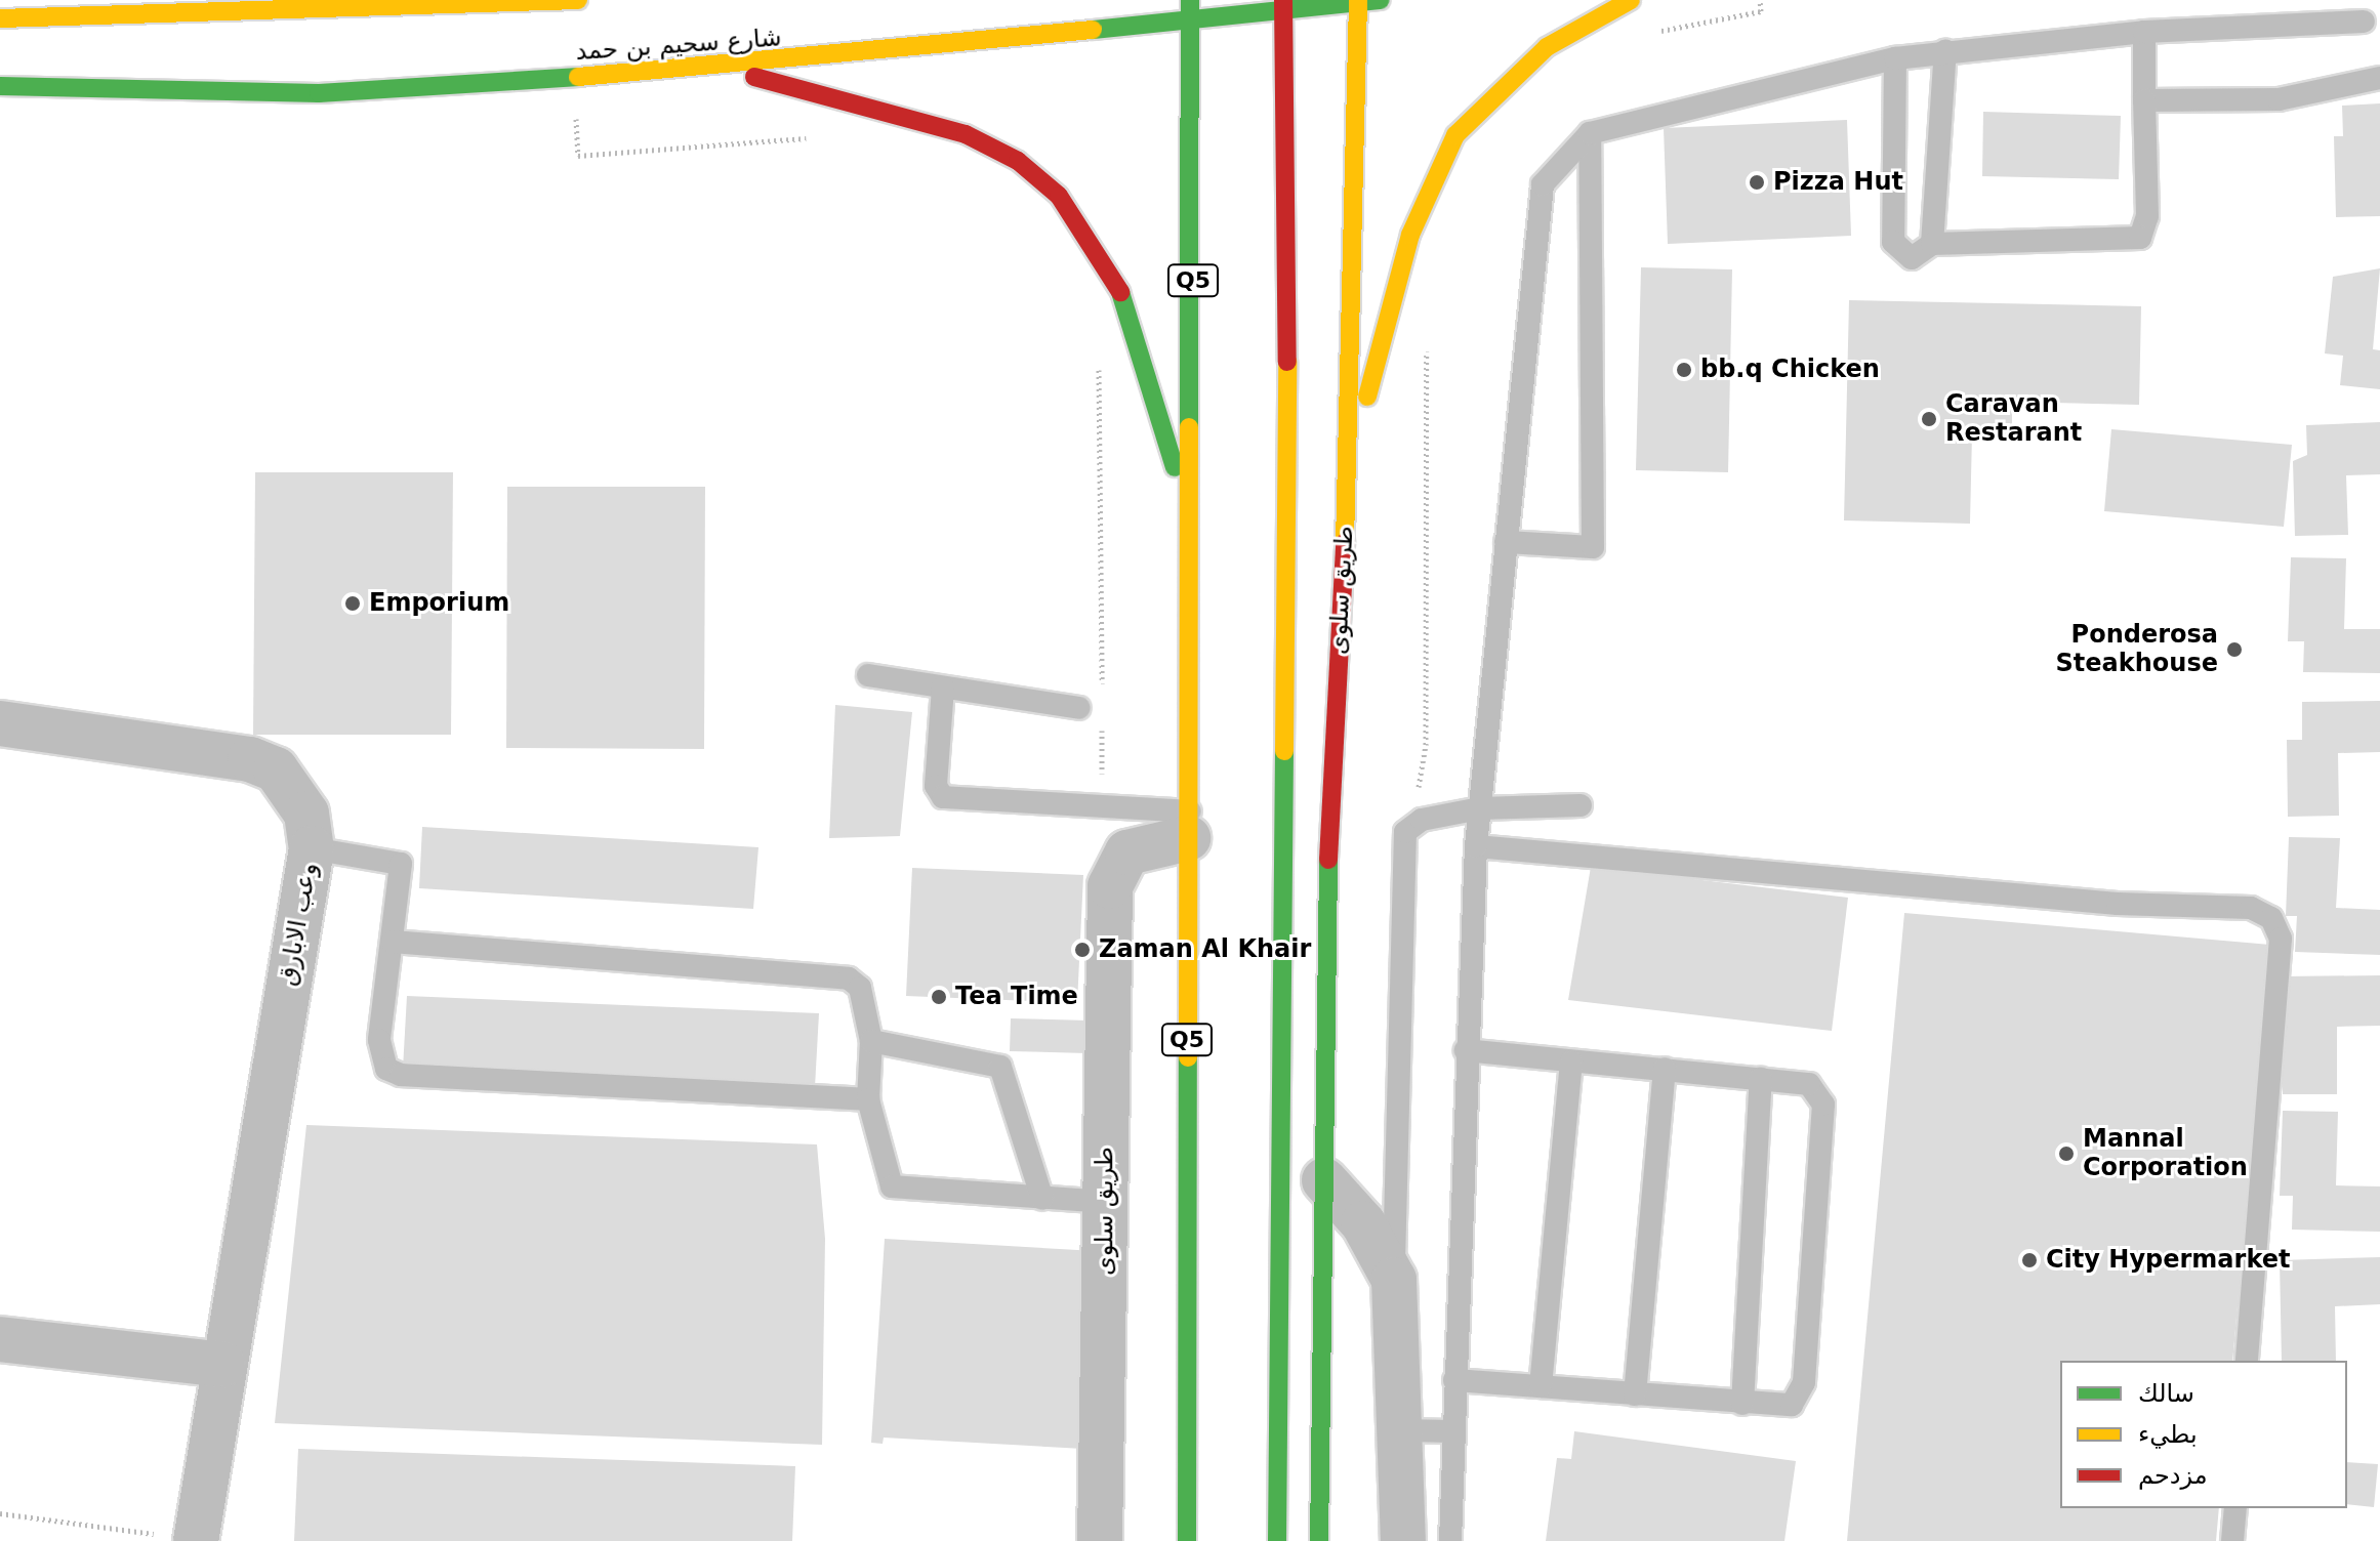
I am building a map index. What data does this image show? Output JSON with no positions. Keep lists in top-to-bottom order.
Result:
{
  "streets": {
    "highway": ["شارع سحيم بن حمد", "Q5", "طريق سلوى"],
    "street": ["وعب الابارق"]
  },
  "crossings": [
    ["شارع سحيم بن حمد", "Q5"],
    ["شارع سحيم بن حمد", "طريق سلوى"],
    ["Q5", "طريق سلوى"]
  ],
  "places": [
    "Pizza Hut",
    "bb.q Chicken",
    "Caravan Restarant",
    "Emporium",
    "Ponderosa Steakhouse",
    "Zaman Al Khair",
    "Tea Time",
    "Mannal Corporation",
    "City Hypermarket"
  ],
  "legend": ["سالك", "بطيء", "مزدحم"]
}
